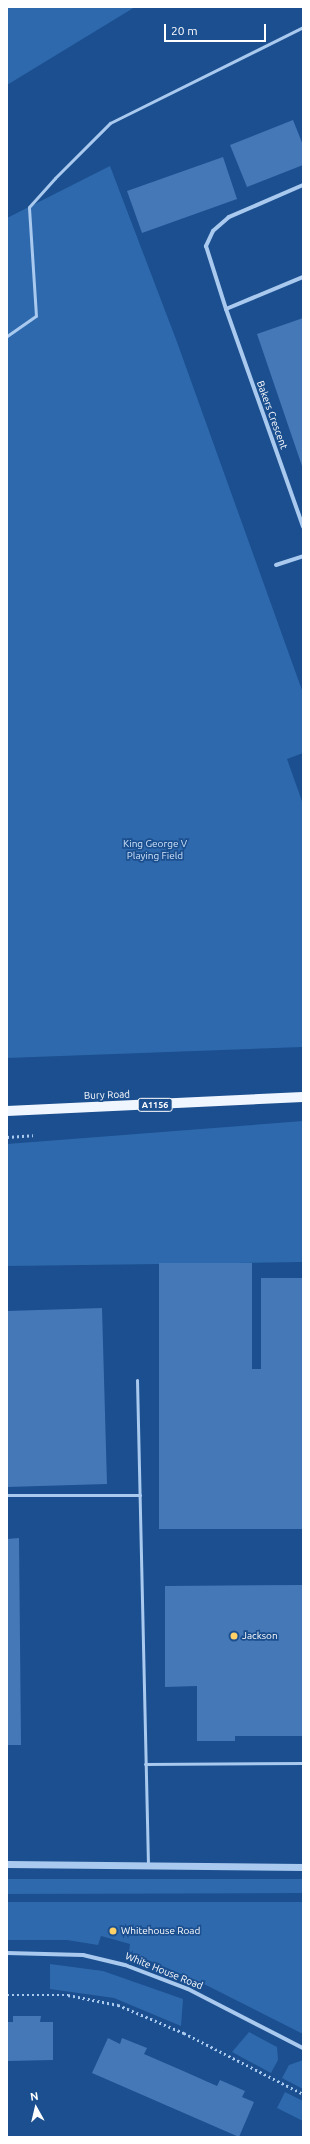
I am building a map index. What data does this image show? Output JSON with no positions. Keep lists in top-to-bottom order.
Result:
{
  "streets": {
    "main road": ["Bury Road", "A1156"],
    "street": ["Bakers Crescent", "White House Road"]
  },
  "parks": ["King George V Playing Field"],
  "places": ["Jackson", "Whitehouse Road"],
  "scale_bar": "20 m",
  "north": "top"
}
